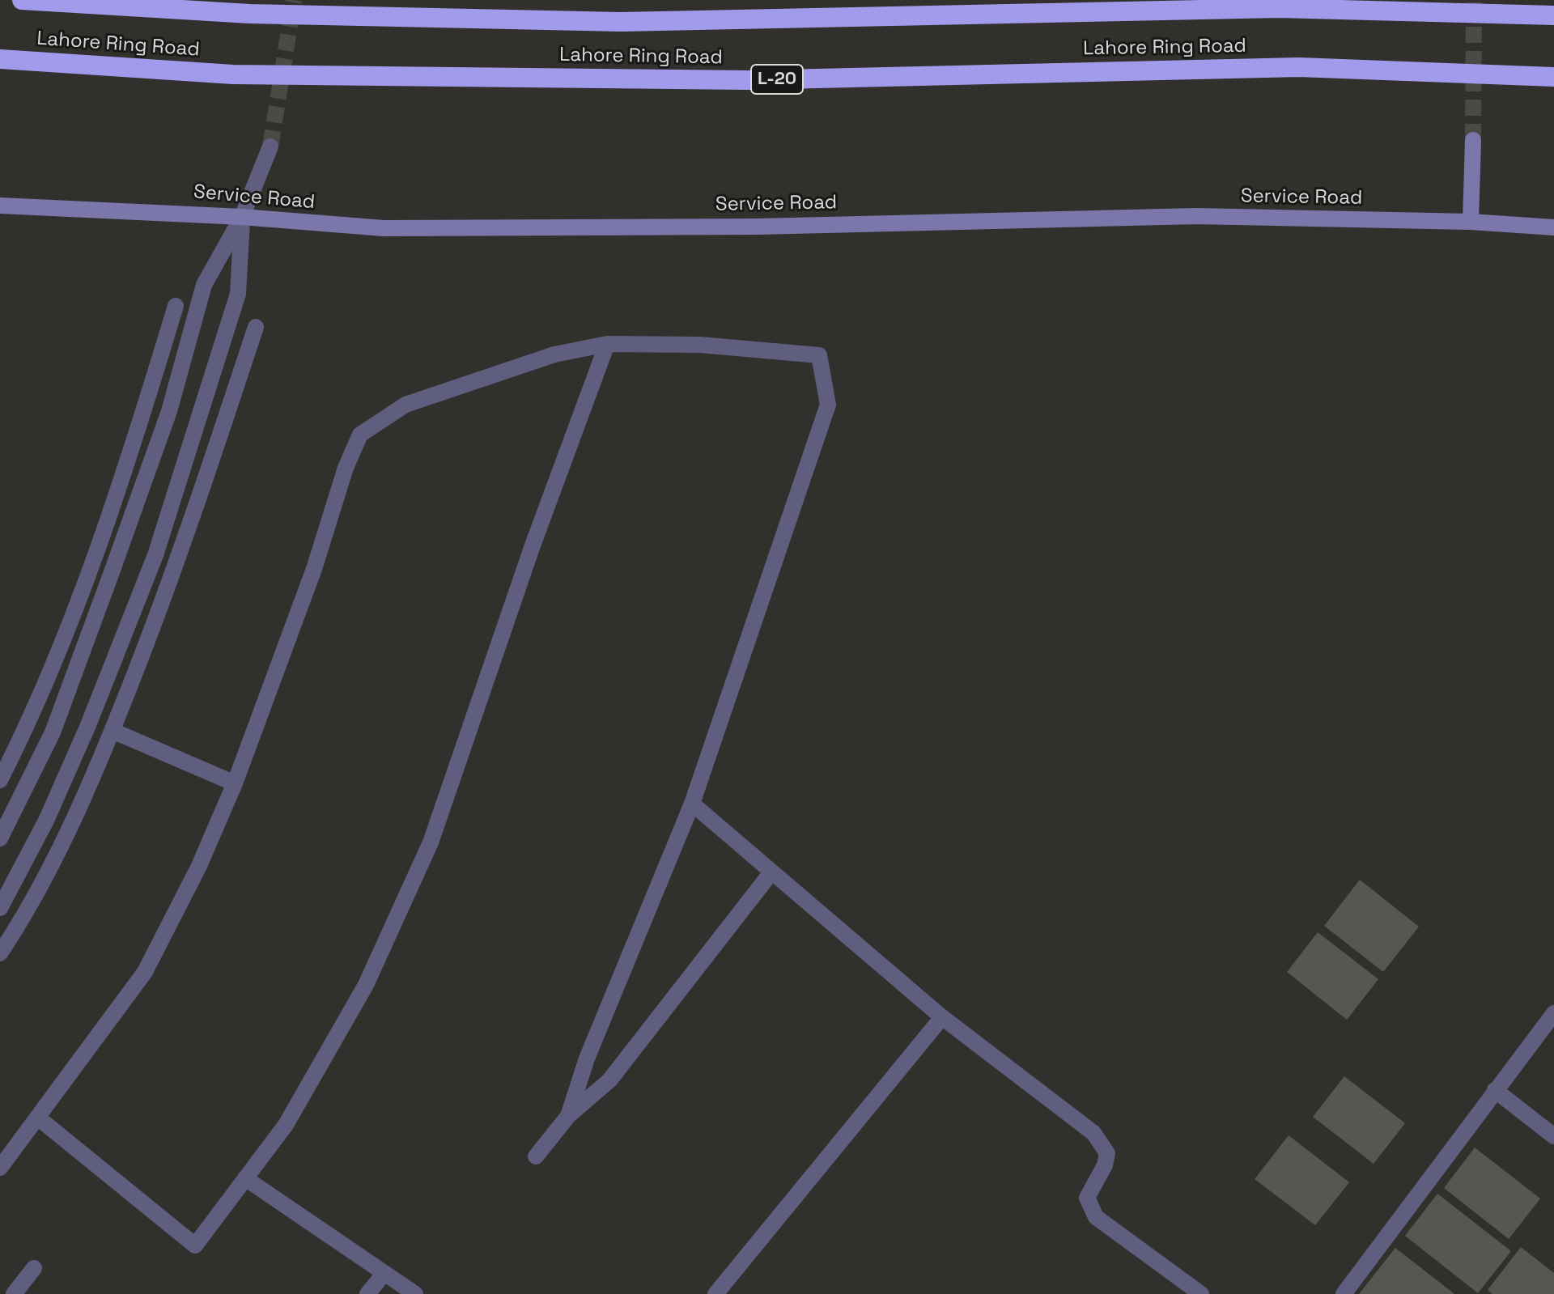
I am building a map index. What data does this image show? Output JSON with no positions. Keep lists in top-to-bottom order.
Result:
{
  "streets": {
    "highway": ["Lahore Ring Road", "L-20"],
    "street": ["Service Road"]
  }
}
